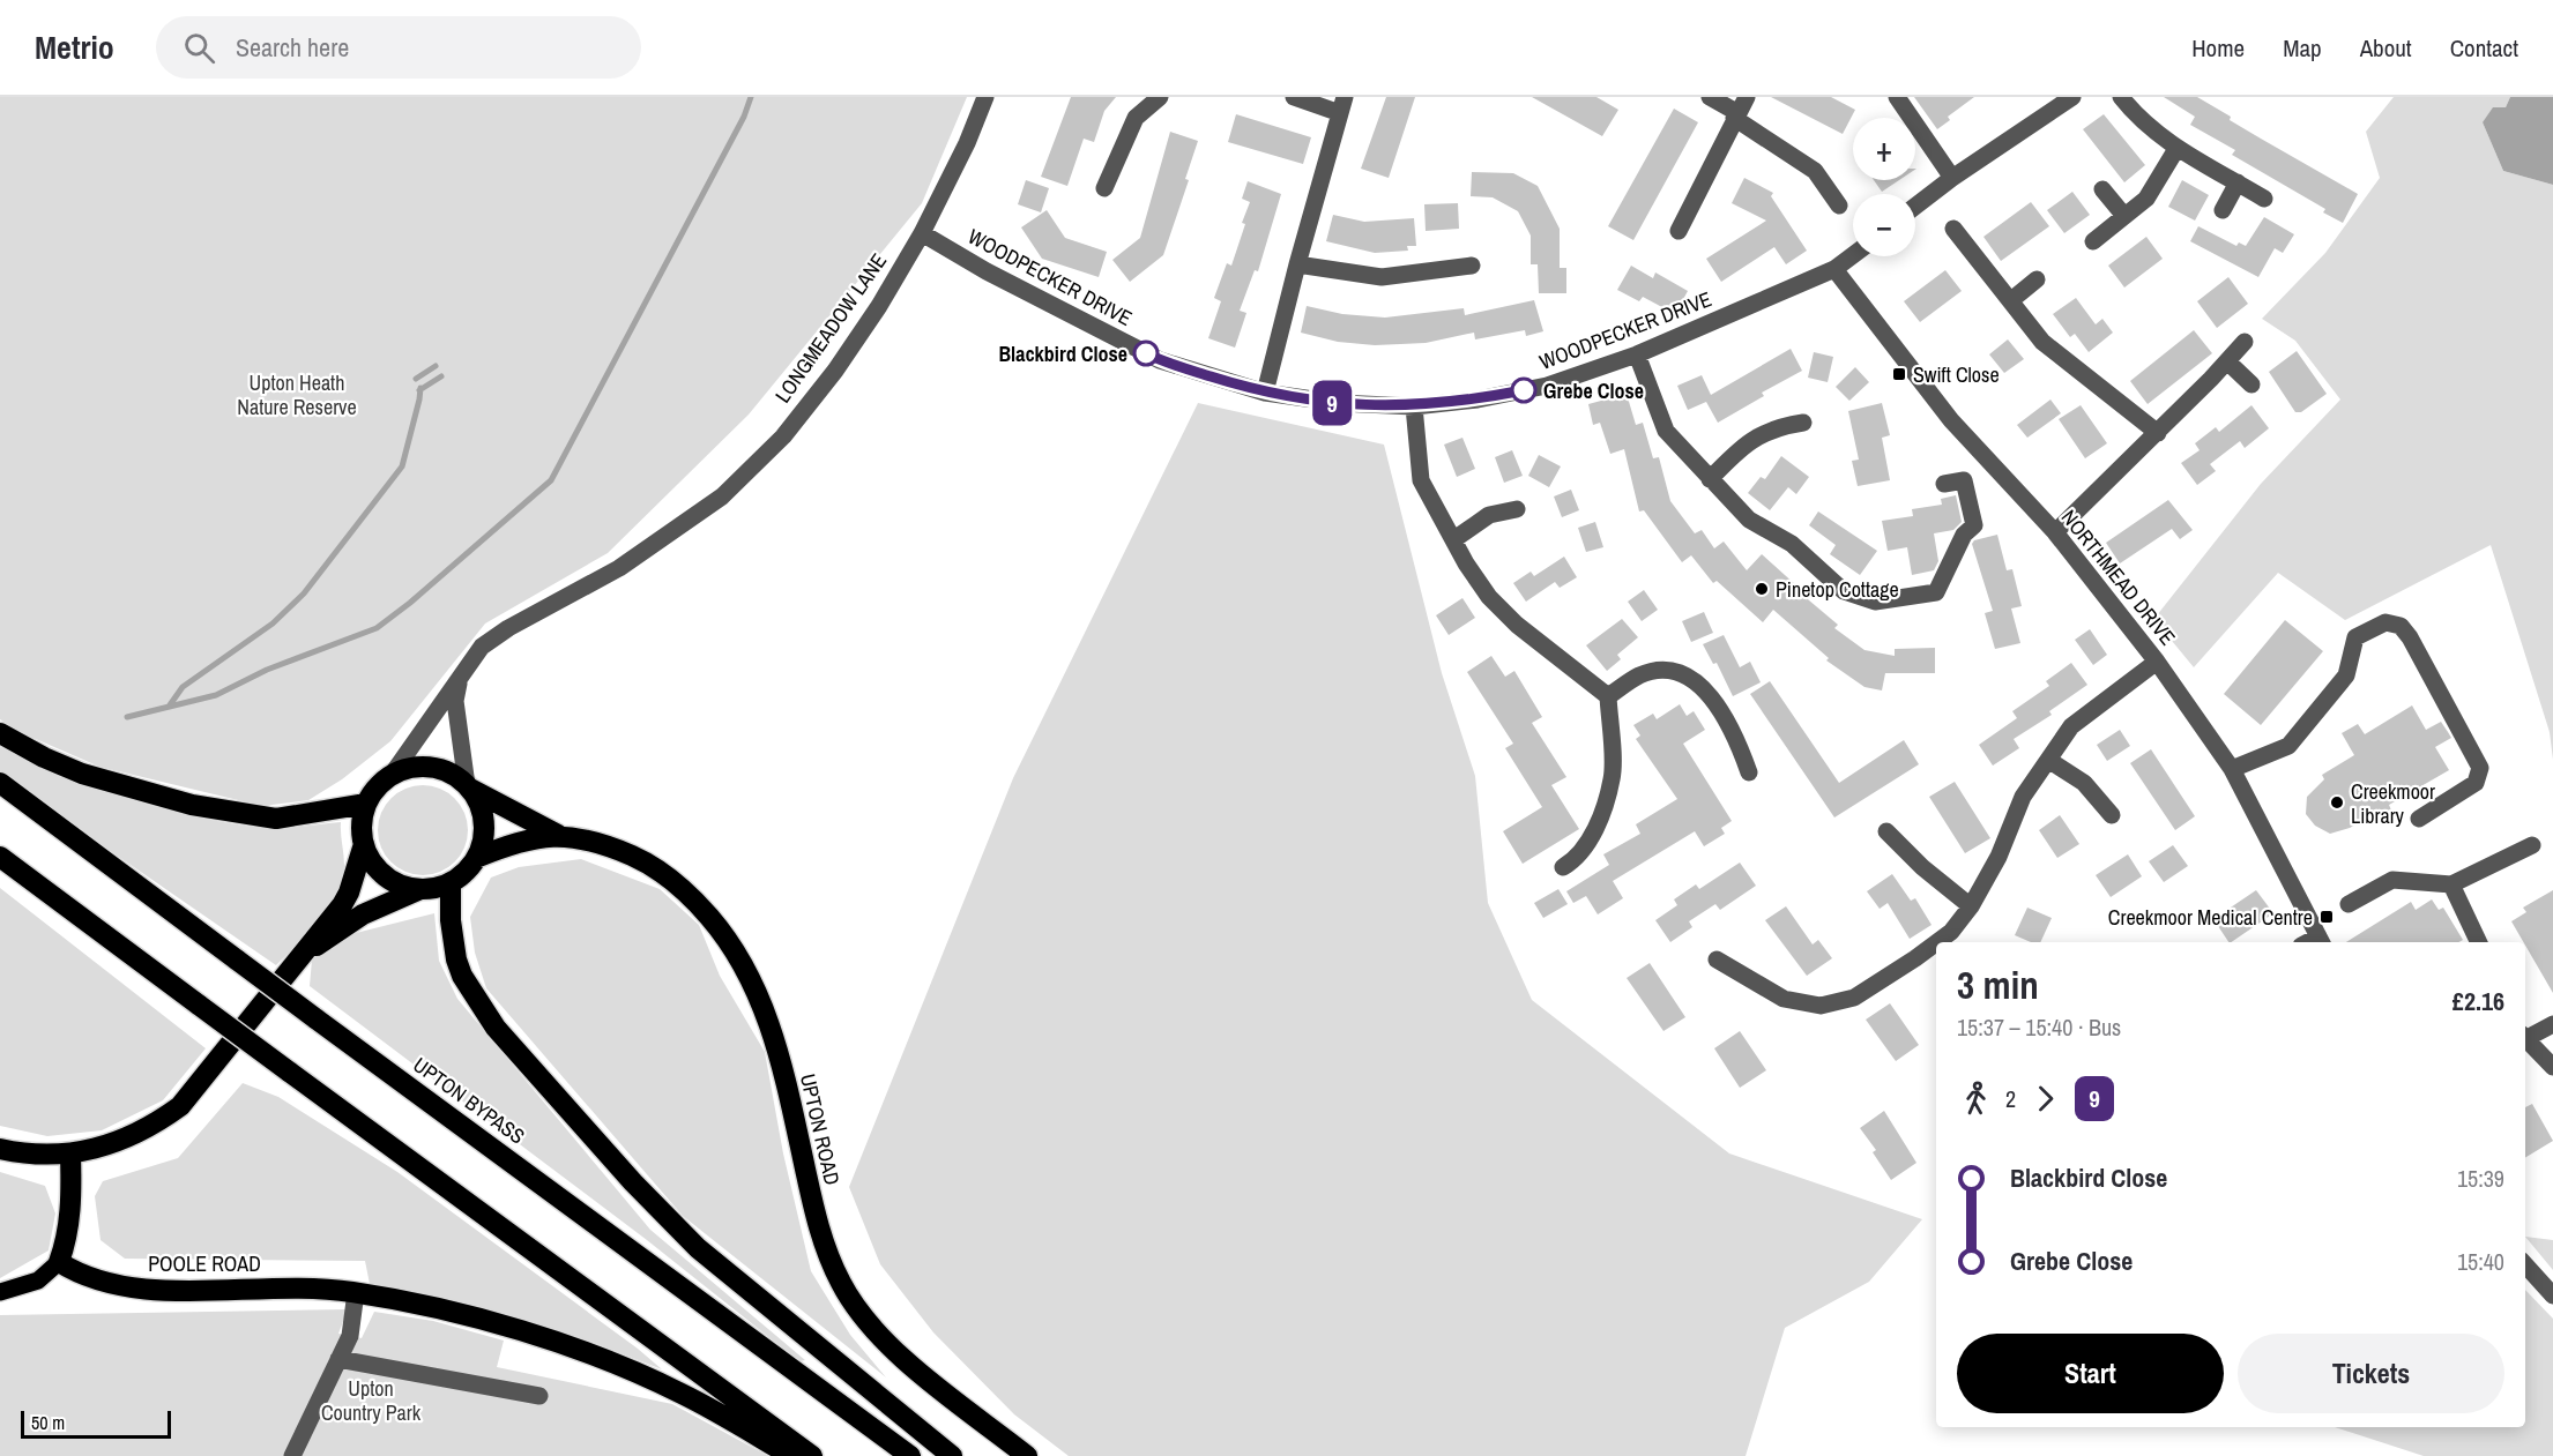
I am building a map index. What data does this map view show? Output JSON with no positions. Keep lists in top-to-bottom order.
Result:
{
  "streets": {
    "highway": ["UPTON BYPASS", "UPTON ROAD", "POOLE ROAD"],
    "street": ["WOODPECKER DRIVE", "LONGMEADOW LANE", "NORTHMEAD DRIVE"]
  },
  "crossings": [
    ["WOODPECKER DRIVE", "LONGMEADOW LANE"],
    ["WOODPECKER DRIVE", "NORTHMEAD DRIVE"],
    ["LONGMEADOW LANE", "UPTON ROAD"]
  ],
  "parks": ["Upton Heath Nature Reserve", "Upton Country Park"],
  "places": {
    "other": [
      "Blackbird Close",
      "Grebe Close",
      "Pinetop Cottage",
      "Creekmoor Library"
    ],
    "transit": ["Swift Close", "Creekmoor Medical Centre"]
  },
  "lines": ["bus line 9"],
  "scale_bar": "50 m",
  "page": {
    "header": "Metrio",
    "search": "Search here",
    "nav": [
      "Home",
      "Map",
      "About",
      "Contact"
    ],
    "on_map": "9",
    "map_buttons": ["+", "−"],
    "heading": ["3 min", "15:37 – 15:40 · Bus", "£2.16"],
    "legs": ["2", "9"],
    "list": [
      {
        "name": "Blackbird Close",
        "value": "15:39"
      },
      {
        "name": "Grebe Close",
        "value": "15:40"
      }
    ],
    "buttons": ["Start", "Tickets"],
    "scale": "50 m"
  }
}
